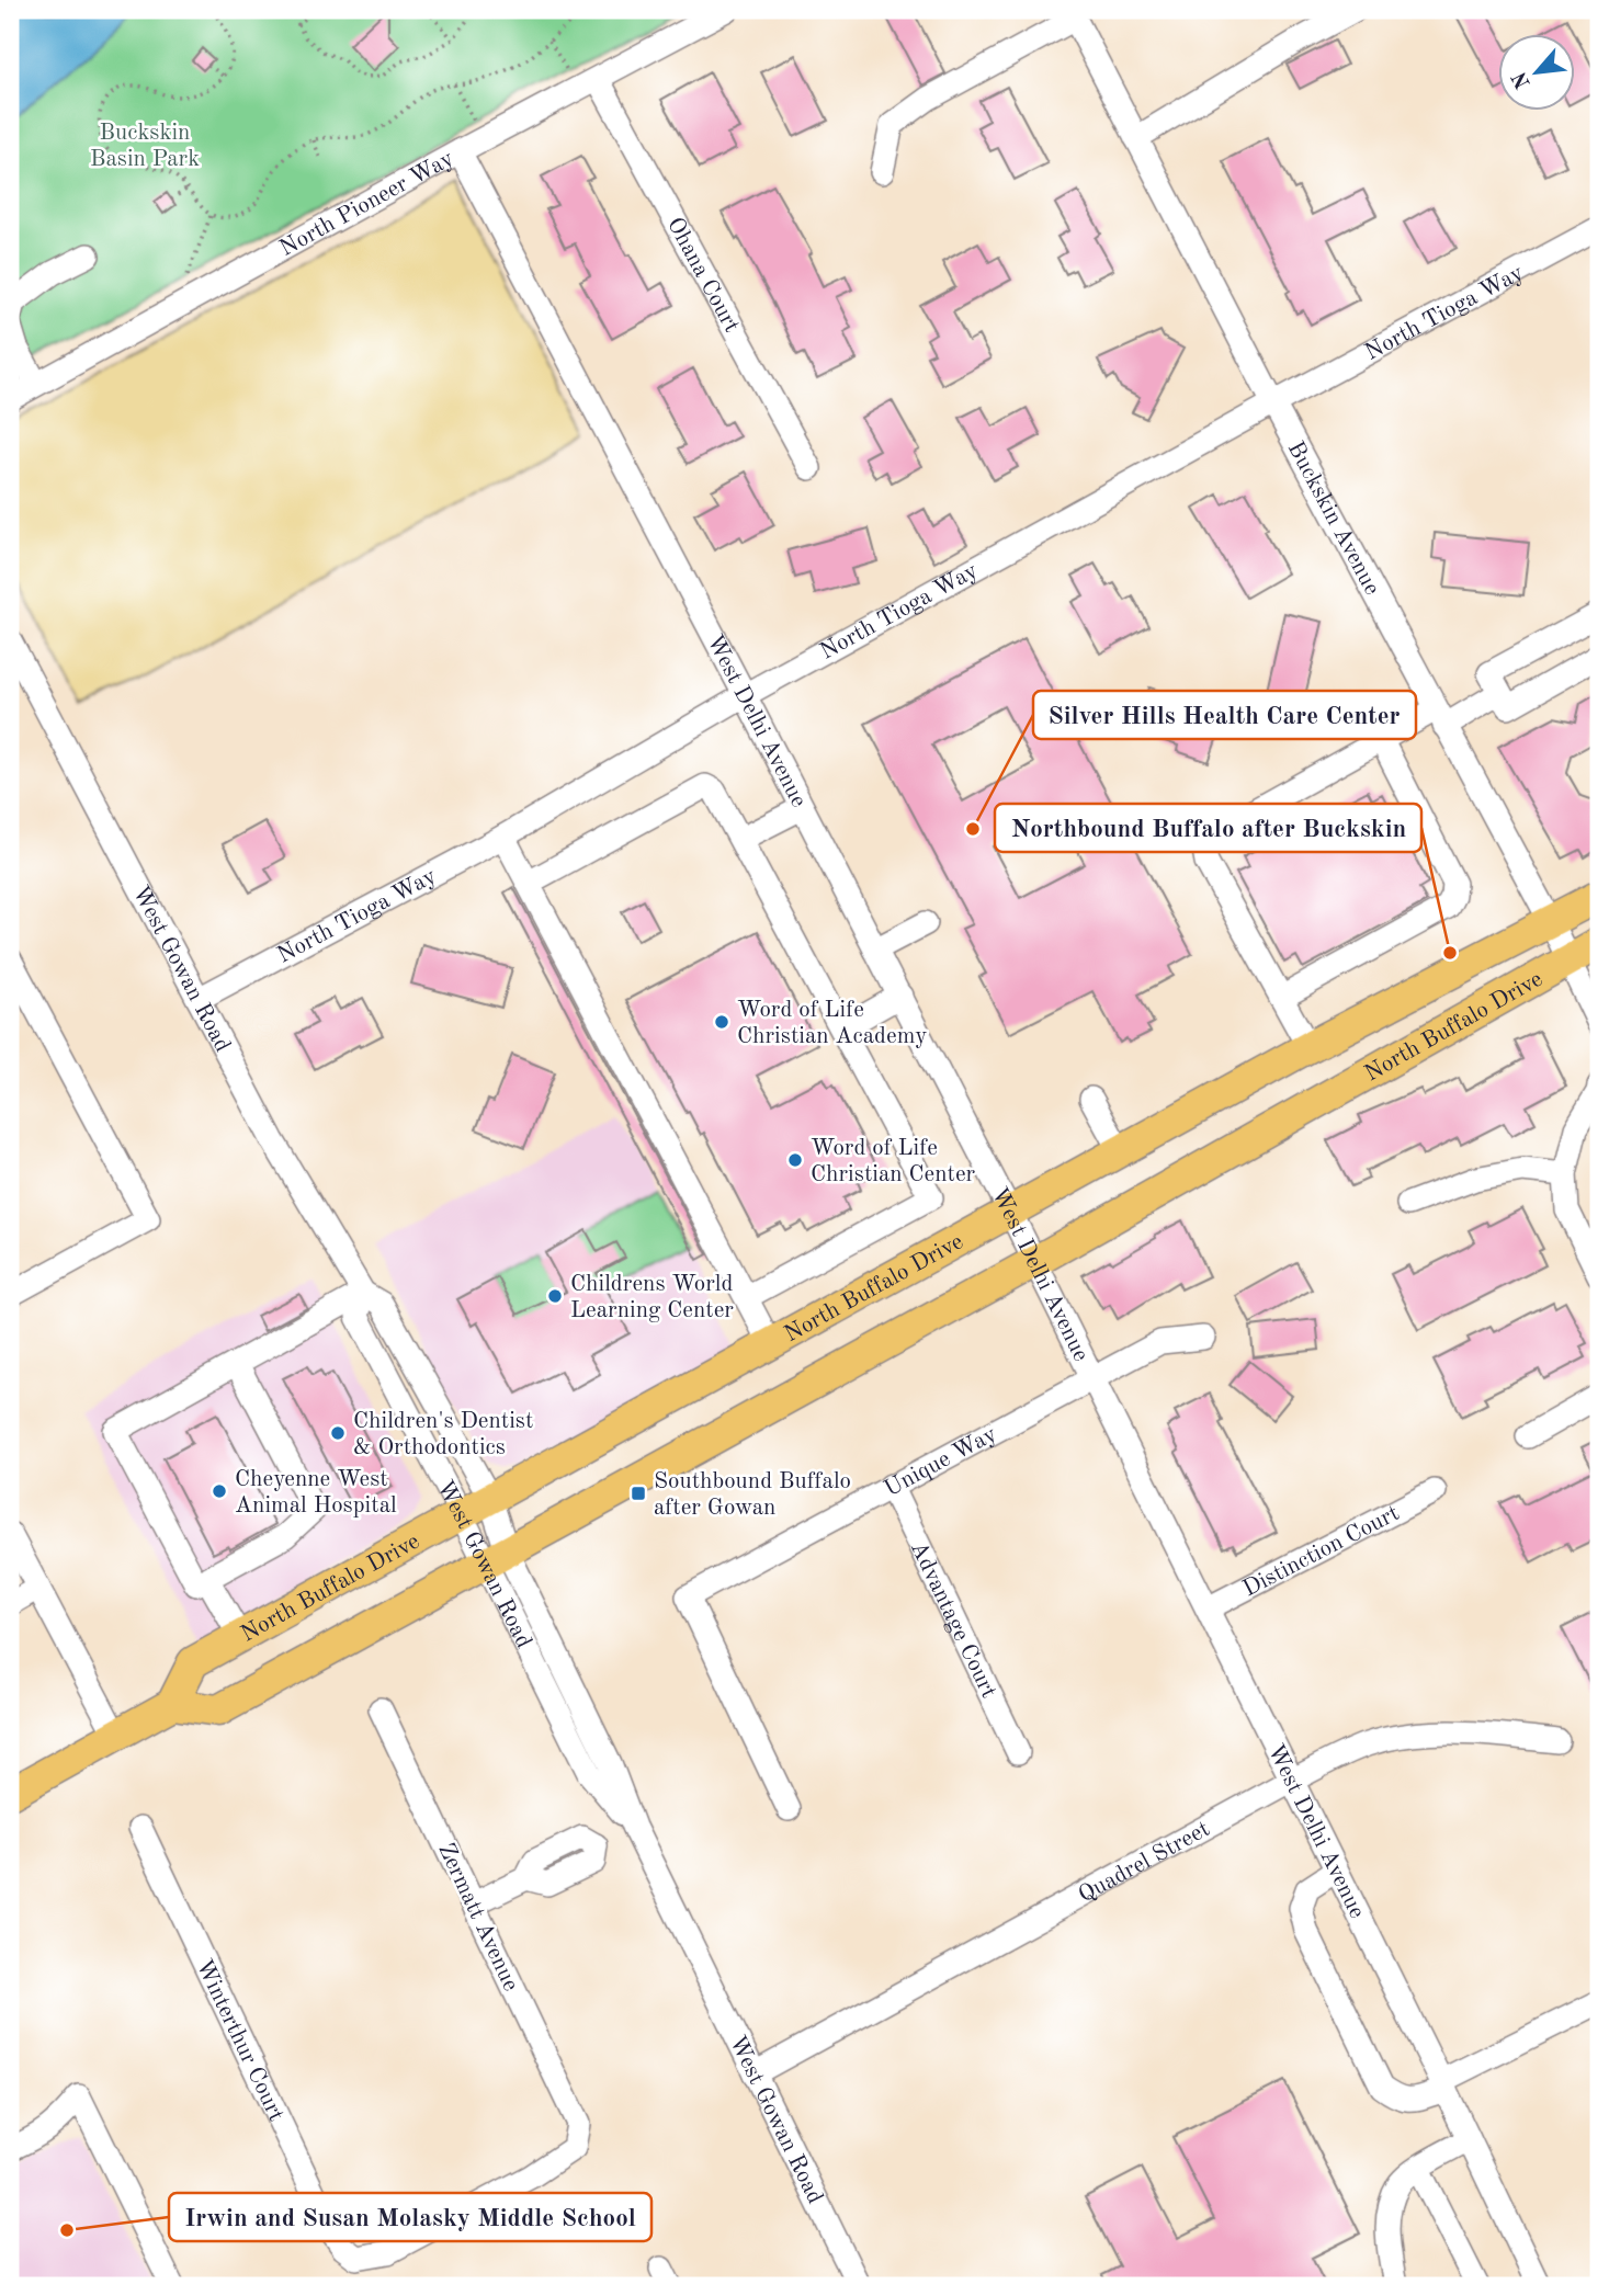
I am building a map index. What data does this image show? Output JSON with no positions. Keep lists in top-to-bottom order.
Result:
{
  "streets": {
    "main road": ["North Buffalo Drive"],
    "street": [
      "North Pioneer Way",
      "Ohana Court",
      "North Tioga Way",
      "Buckskin Avenue",
      "West Delhi Avenue",
      "West Gowan Road",
      "Unique Way",
      "Distinction Court",
      "Advantage Court",
      "Quadrel Street",
      "Zermatt Avenue",
      "Winterthur Court"
    ]
  },
  "crossings": [
    ["North Pioneer Way", "Ohana Court"],
    ["North Pioneer Way", "West Delhi Avenue"],
    ["North Tioga Way", "Buckskin Avenue"],
    ["North Tioga Way", "West Delhi Avenue"],
    ["North Tioga Way", "West Gowan Road"],
    ["Buckskin Avenue", "North Buffalo Drive"],
    ["West Delhi Avenue", "North Buffalo Drive"],
    ["West Delhi Avenue", "Unique Way"],
    ["West Delhi Avenue", "Distinction Court"],
    ["West Delhi Avenue", "Quadrel Street"],
    ["West Gowan Road", "North Buffalo Drive"],
    ["West Gowan Road", "Quadrel Street"],
    ["Unique Way", "Advantage Court"],
    ["Zermatt Avenue", "Winterthur Court"]
  ],
  "parks": ["Buckskin Basin Park"],
  "places": {
    "other": [
      "Silver Hills Health Care Center",
      "Northbound Buffalo after Buckskin",
      "Word of Life Christian Academy",
      "Word of Life Christian Center",
      "Childrens World Learning Center",
      "Children's Dentist & Orthodontics",
      "Cheyenne West Animal Hospital",
      "Irwin and Susan Molasky Middle School"
    ],
    "transit": ["Southbound Buffalo after Gowan"]
  },
  "north": "bottom left"
}
